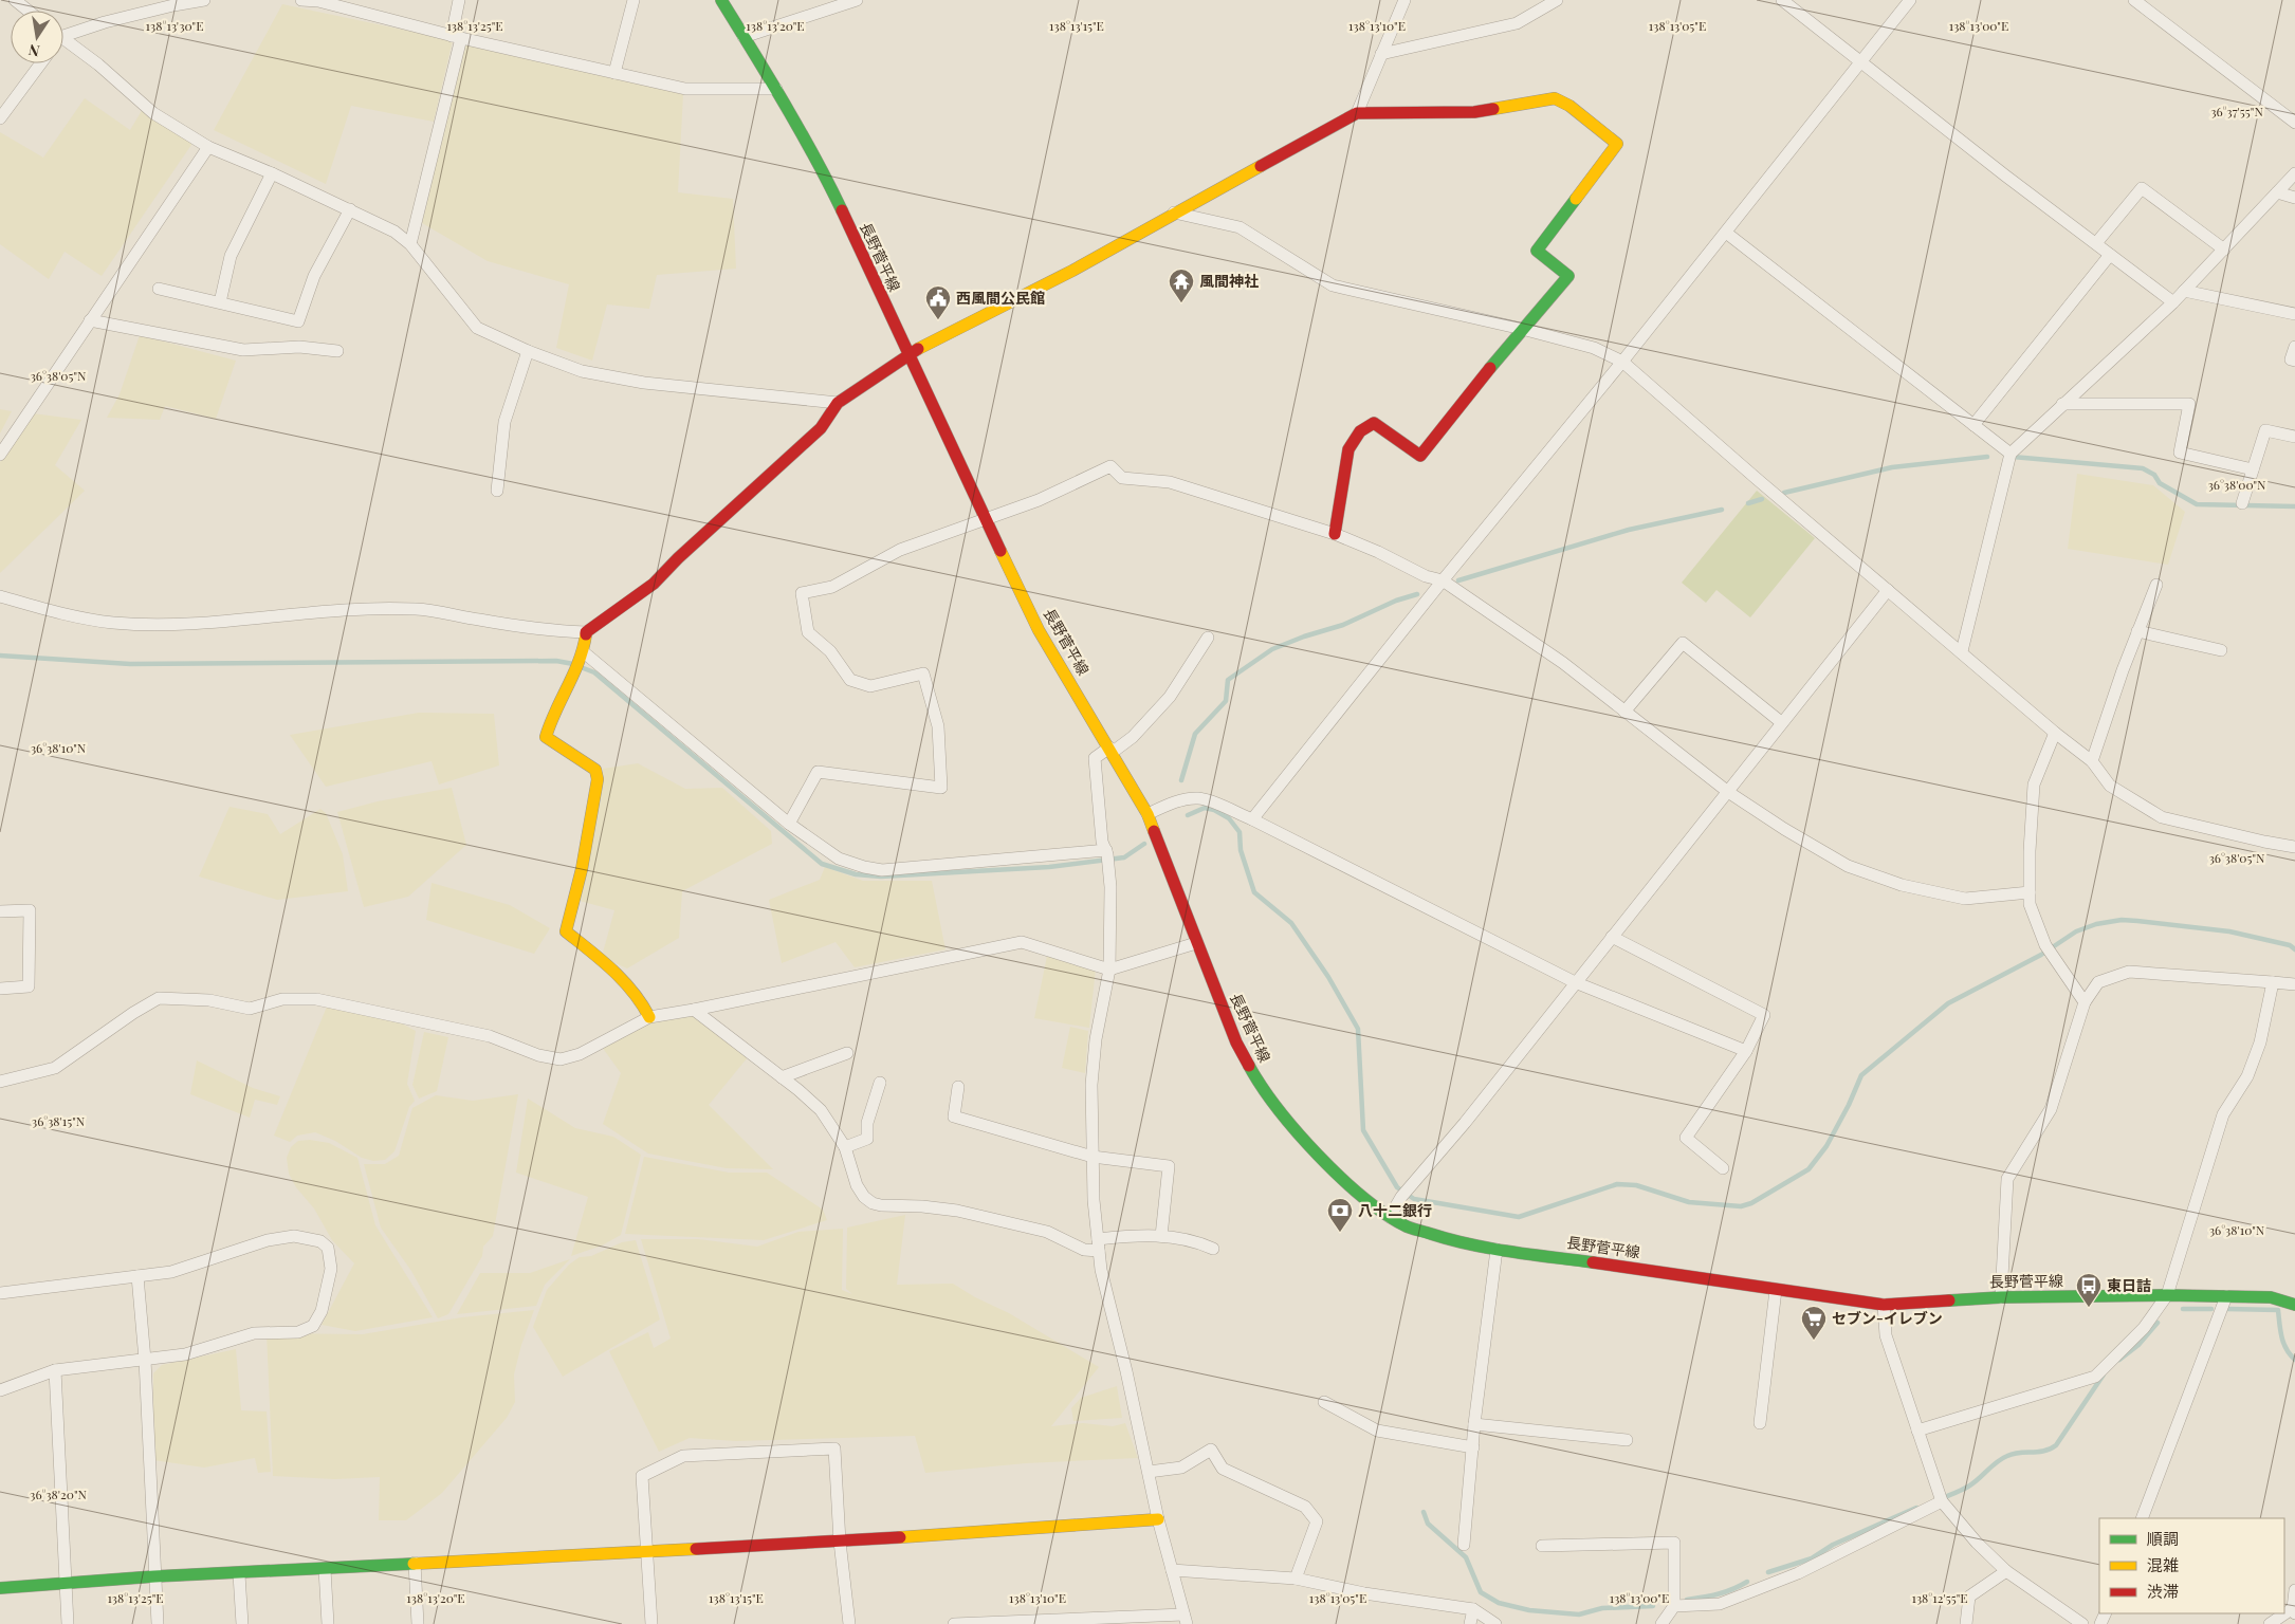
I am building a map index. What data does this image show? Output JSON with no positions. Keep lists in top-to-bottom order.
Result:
{
  "streets": {
    "street": ["長野菅平線"]
  },
  "places": {
    "temple": ["風間神社"],
    "public building": ["西風間公民館"],
    "bank": ["八十二銀行"],
    "bus stop": ["東日詰"],
    "supermarket": ["セブン-イレブン"]
  },
  "legend": ["順調", "混雑", "渋滞"],
  "north": "bottom",
  "coordinates": [
    "138°13'30\"E",
    "138°13'25\"E",
    "138°13'20\"E",
    "138°13'15\"E",
    "138°13'10\"E",
    "138°13'05\"E",
    "138°13'00\"E",
    "36°37'55\"N",
    "36°38'05\"N",
    "36°38'00\"N",
    "36°38'10\"N",
    "36°38'15\"N",
    "36°38'20\"N",
    "138°12'55\"E"
  ]
}
